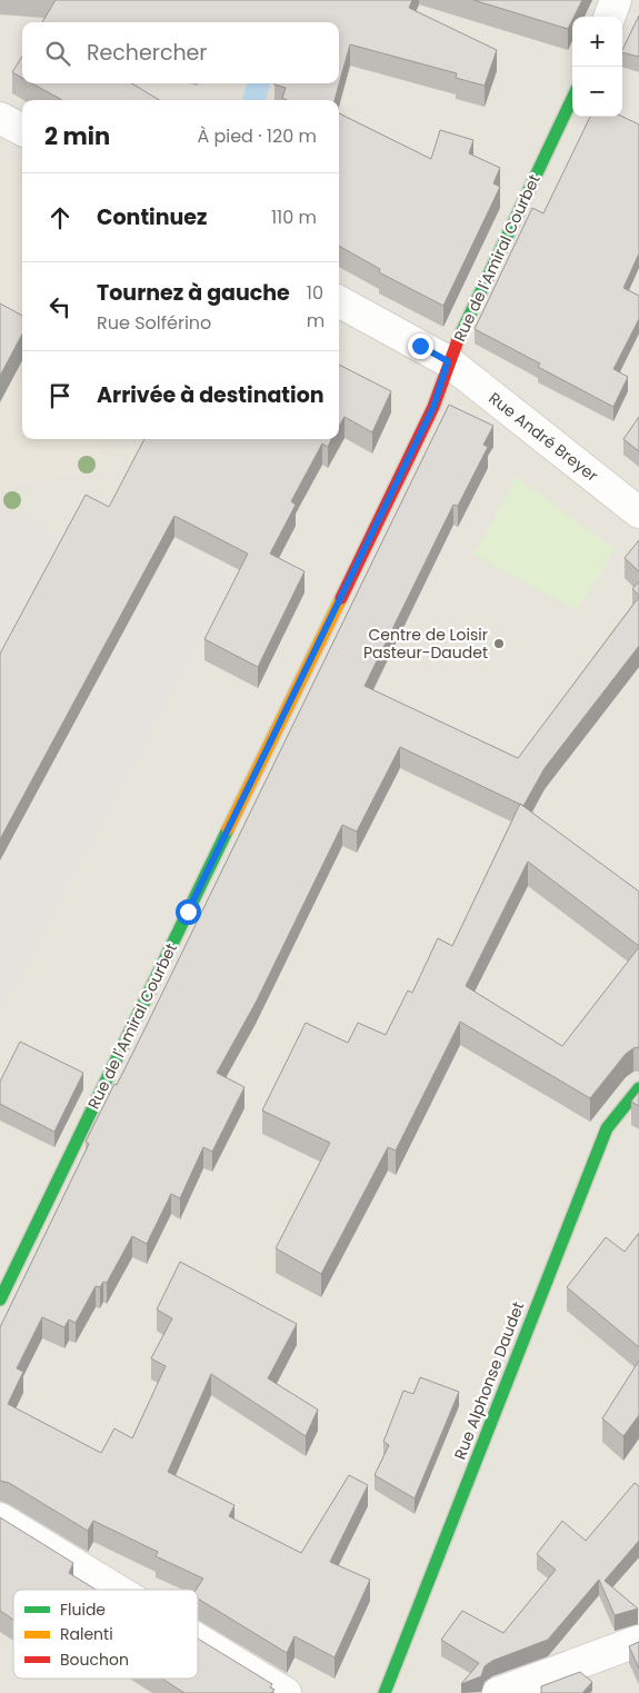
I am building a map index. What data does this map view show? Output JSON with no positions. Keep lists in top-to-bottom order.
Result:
{
  "streets": {
    "street": ["Rue de l'Amiral Courbet", "Rue André Breyer", "Rue Alphonse Daudet"]
  },
  "crossings": [
    ["Rue de l'Amiral Courbet", "Rue André Breyer"]
  ],
  "places": ["Centre de Loisir Pasteur-Daudet"],
  "legend": ["Fluide", "Ralenti", "Bouchon"],
  "page": {
    "map_buttons": ["+", "−"],
    "search": "Rechercher",
    "heading": ["2 min", "À pied · 120 m"],
    "list": [
      ["Continuez", "110 m"],
      ["Tournez à gauche", "Rue Solférino", "10 m"],
      "Arrivée à destination"
    ]
  }
}
